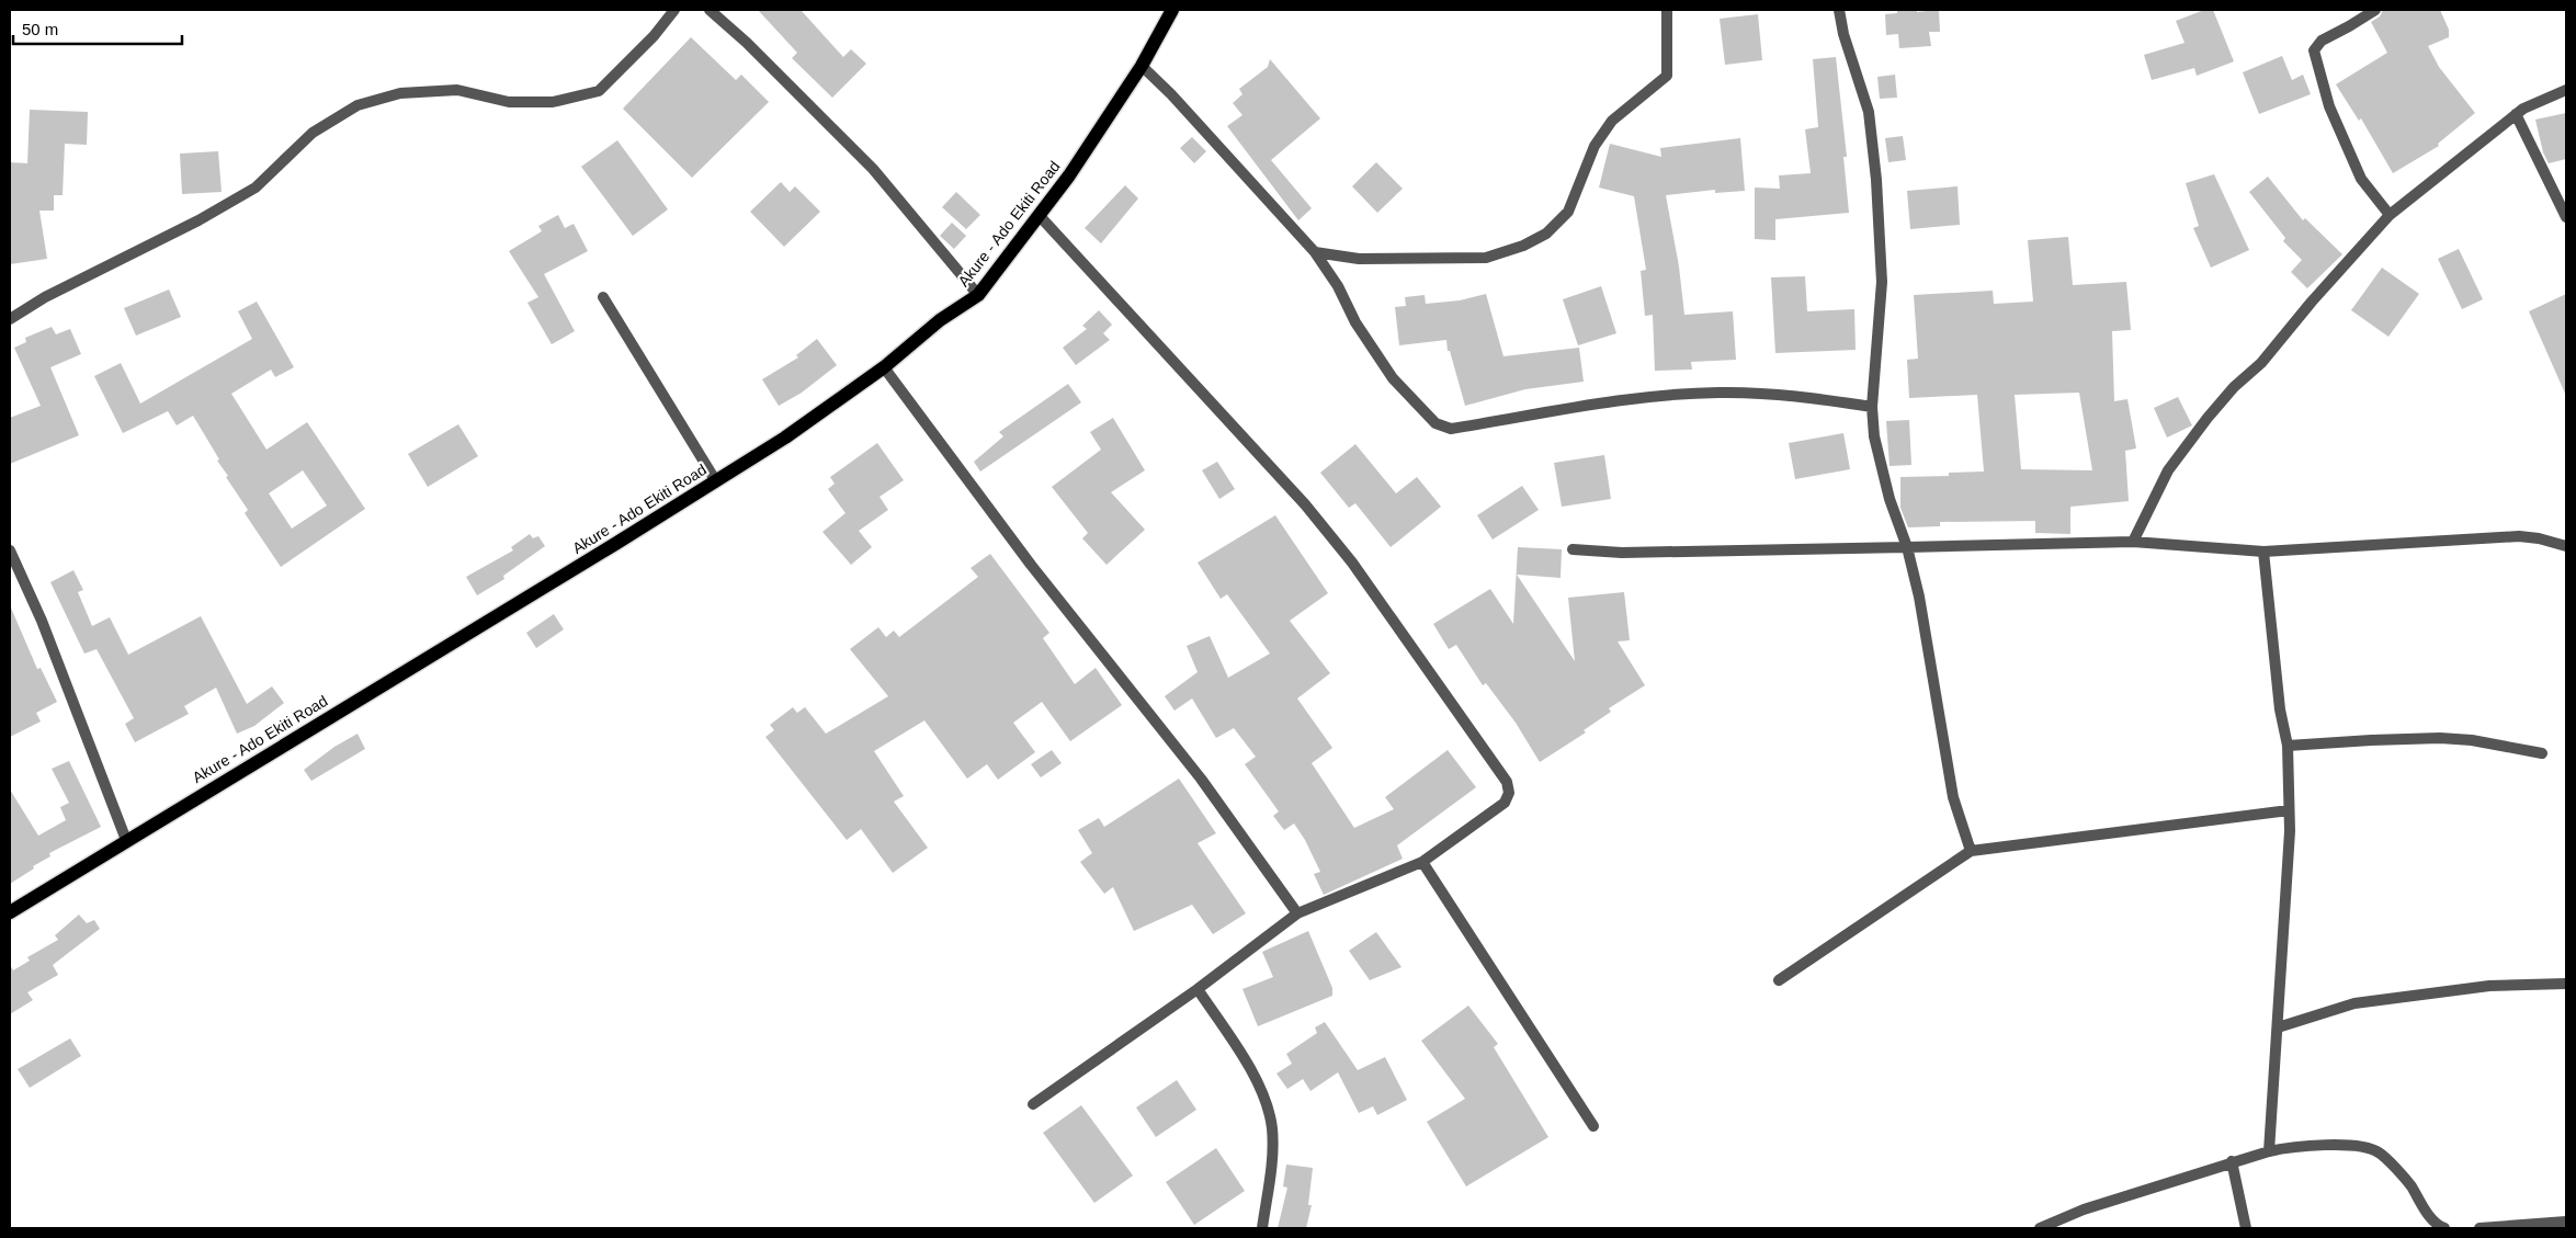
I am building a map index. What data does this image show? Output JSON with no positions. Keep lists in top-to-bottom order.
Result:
{
  "streets": {
    "main road": ["Akure - Ado Ekiti Road"]
  },
  "scale_bar": "50 m"
}
